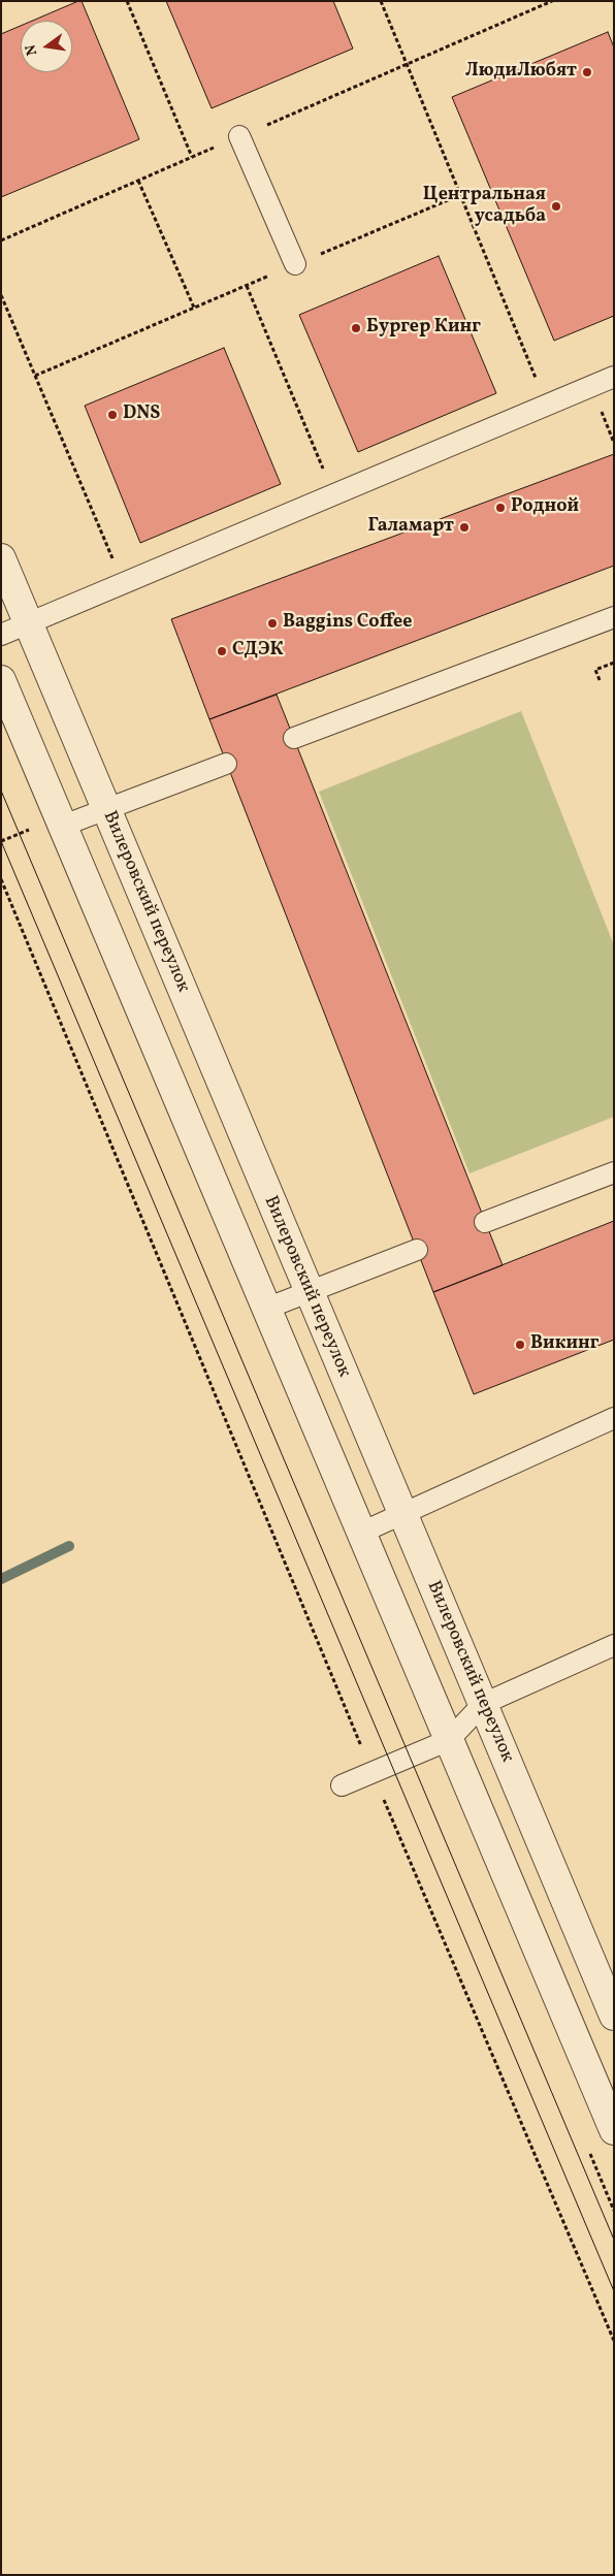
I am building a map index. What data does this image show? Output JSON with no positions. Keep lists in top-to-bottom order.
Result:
{
  "streets": {
    "street": ["Вилеровский переулок"]
  },
  "places": [
    "ЛюдиЛюбят",
    "Центральная усадьба",
    "Бургер Кинг",
    "DNS",
    "Родной",
    "Галамарт",
    "Baggins Coffee",
    "СДЭК",
    "Викинг"
  ],
  "north": "left"
}
